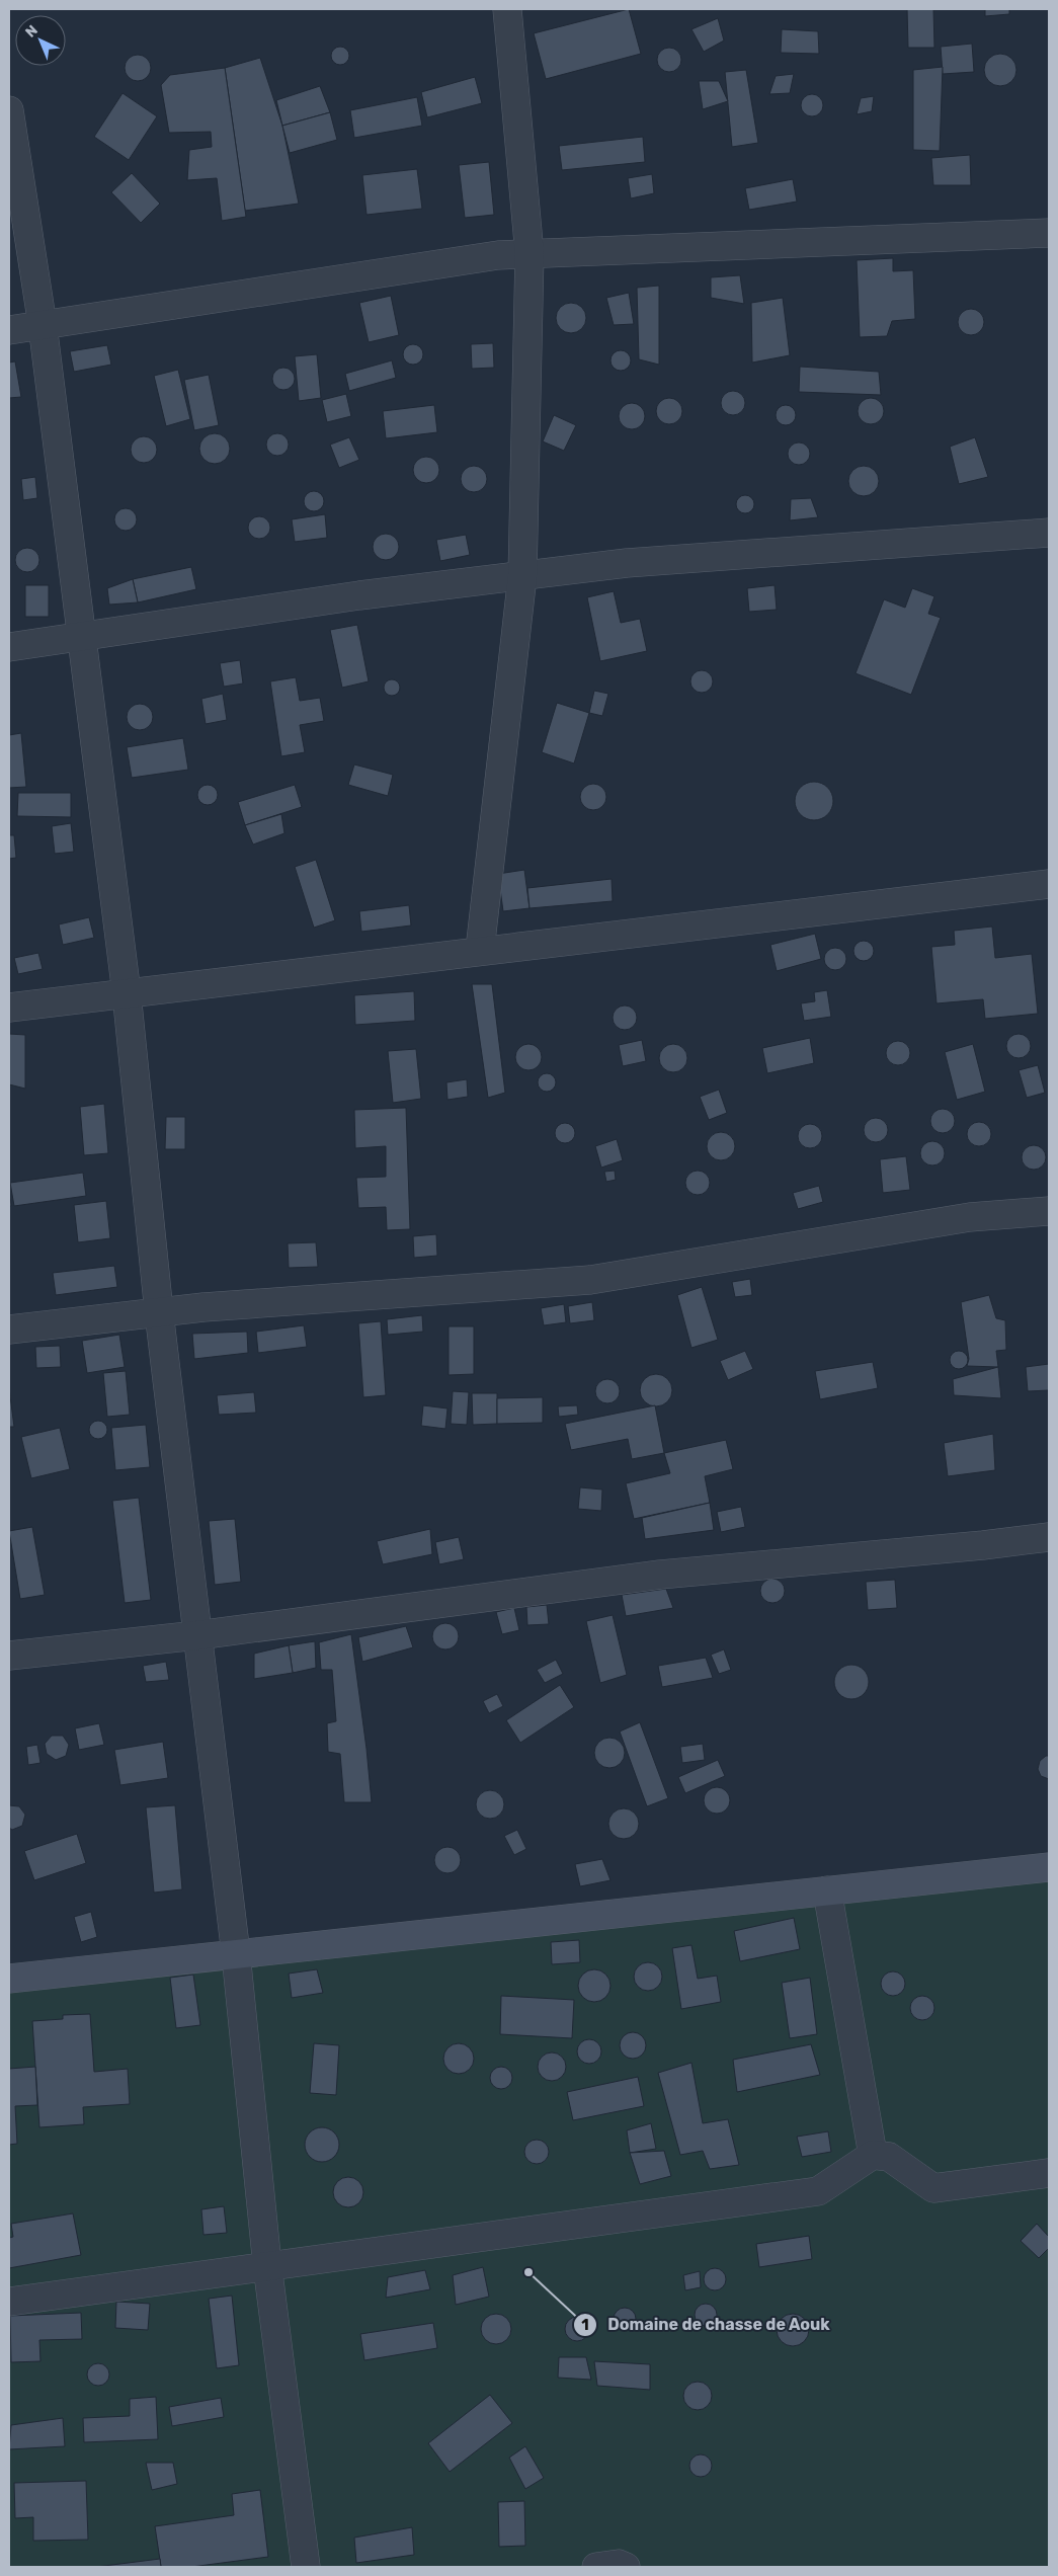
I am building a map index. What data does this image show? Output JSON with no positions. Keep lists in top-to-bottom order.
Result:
{
  "places": ["Domaine de chasse de Aouk"],
  "north": "top left"
}
